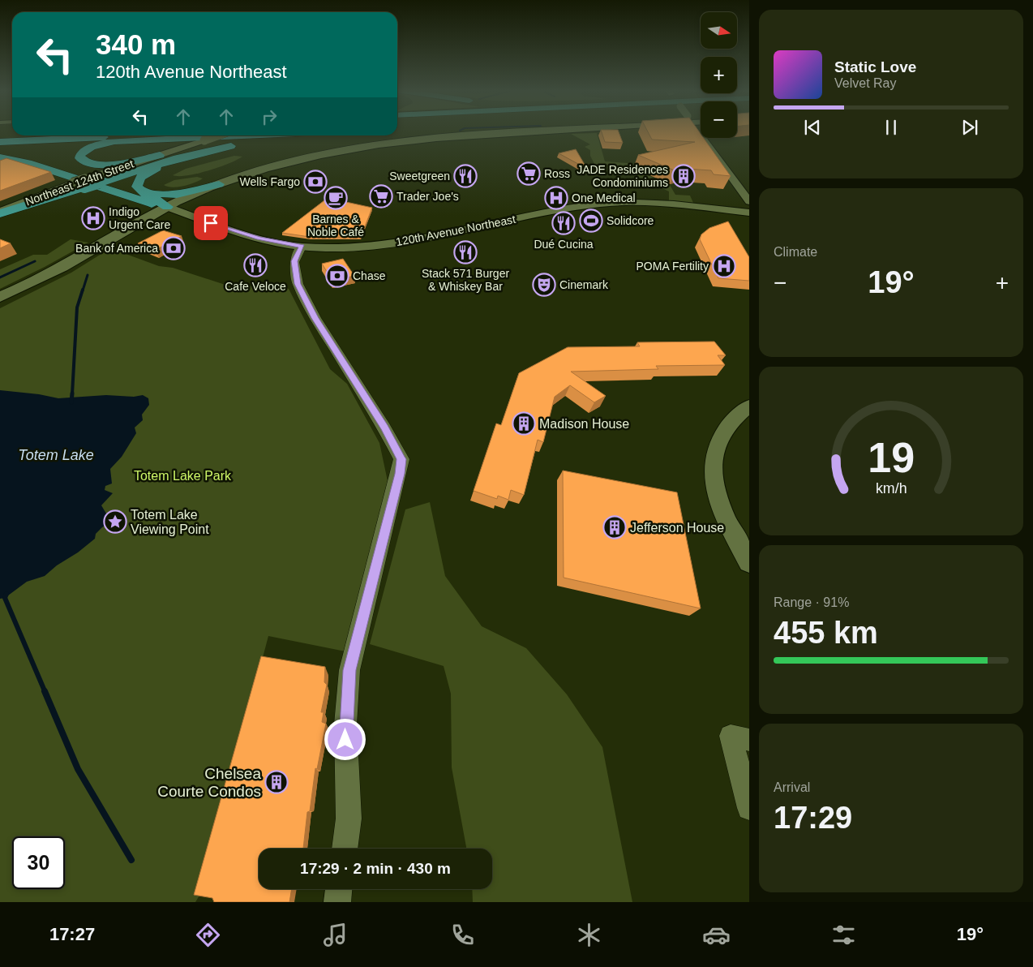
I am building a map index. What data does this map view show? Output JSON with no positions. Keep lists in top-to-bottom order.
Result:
{
  "streets": {
    "main road": ["Northeast 124th Street"],
    "street": ["120th Avenue Northeast"]
  },
  "water": ["Totem Lake"],
  "parks": ["Totem Lake Park"],
  "places": {
    "supermarket": ["Ross", "Trader Joe's"],
    "restaurant": [
      "Sweetgreen",
      "Dué Cucina",
      "Stack 571 Burger & Whiskey Bar",
      "Cafe Veloce"
    ],
    "building": [
      "JADE Residences Condominiums",
      "Madison House",
      "Jefferson House",
      "Chelsea Courte Condos"
    ],
    "bank": ["Wells Fargo", "Bank of America", "Chase"],
    "cafe": ["Barnes & Noble Café"],
    "hospital": ["One Medical", "Indigo Urgent Care", "POMA Fertility"],
    "sports": ["Solidcore"],
    "theatre": ["Cinemark"],
    "place": ["Totem Lake Viewing Point"]
  },
  "north": "right",
  "page": {
    "map_buttons": ["+", "−"],
    "turn": ["340 m", "120th Avenue Northeast"],
    "song": ["Static Love", "Velvet Ray"],
    "tile": [
      "Climate",
      ["Range · 91%", "455 km"],
      ["Arrival", "17:29"]
    ],
    "heat": ["−", "19°", "+"],
    "limit": "30",
    "trip": "17:29 · 2 min · 430 m",
    "tabs": ["17:27", "19°"],
    "gauge": ["19", "km/h"]
  }
}
